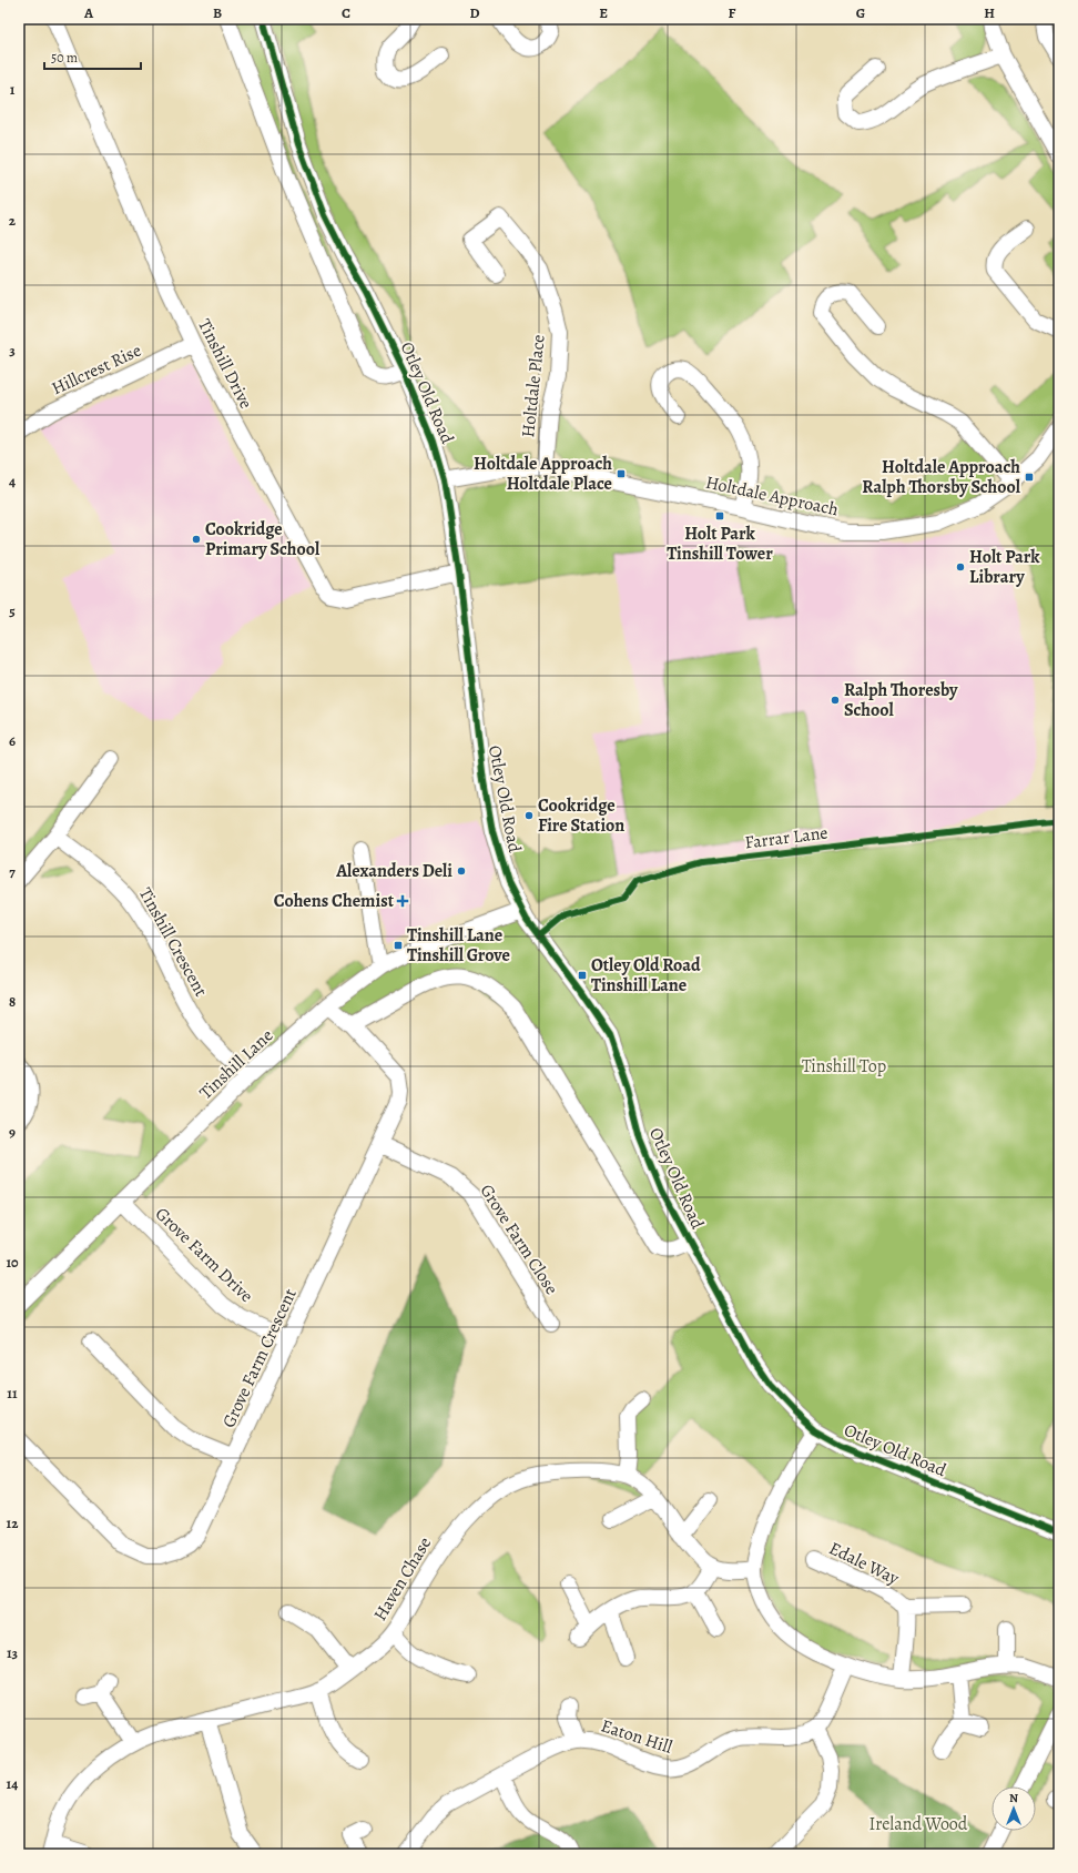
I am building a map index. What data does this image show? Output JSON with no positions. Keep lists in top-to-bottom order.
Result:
{
  "streets": {
    "street": [
      "Tinshill Drive",
      "Hillcrest Rise",
      "Holtdale Place",
      "Otley Old Road",
      "Holtdale Approach",
      "Tinshill Crescent",
      "Tinshill Lane",
      "Grove Farm Close",
      "Grove Farm Drive",
      "Grove Farm Crescent",
      "Edale Way",
      "Haven Chase",
      "Eaton Hill"
    ],
    "cycle path": ["Farrar Lane"]
  },
  "crossings": [
    ["Tinshill Drive", "Hillcrest Rise"],
    ["Tinshill Drive", "Otley Old Road"],
    ["Holtdale Place", "Holtdale Approach"],
    ["Otley Old Road", "Holtdale Approach"],
    ["Otley Old Road", "Tinshill Lane"],
    ["Otley Old Road", "Grove Farm Crescent"],
    ["Tinshill Crescent", "Tinshill Lane"],
    ["Tinshill Lane", "Grove Farm Drive"],
    ["Tinshill Lane", "Grove Farm Crescent"],
    ["Grove Farm Close", "Grove Farm Crescent"],
    ["Grove Farm Drive", "Grove Farm Crescent"]
  ],
  "parks": ["Tinshill Top", "Ireland Wood"],
  "places": {
    "transit": [
      "Holtdale Approach Holtdale Place",
      "Holtdale Approach Ralph Thorsby School",
      "Holt Park Tinshill Tower",
      "Tinshill Lane Tinshill Grove",
      "Otley Old Road Tinshill Lane"
    ],
    "other": [
      "Cookridge Primary School",
      "Holt Park Library",
      "Ralph Thoresby School",
      "Cookridge Fire Station",
      "Alexanders Deli"
    ],
    "health": ["Cohens Chemist"]
  },
  "scale_bar": "50 m",
  "north": "top",
  "grid": {
    "columns": [
      "A",
      "B",
      "C",
      "D",
      "E",
      "F",
      "G",
      "H"
    ],
    "rows": [
      "1",
      "2",
      "3",
      "4",
      "5",
      "6",
      "7",
      "8",
      "9",
      "10",
      "11",
      "12",
      "13",
      "14"
    ]
  }
}
